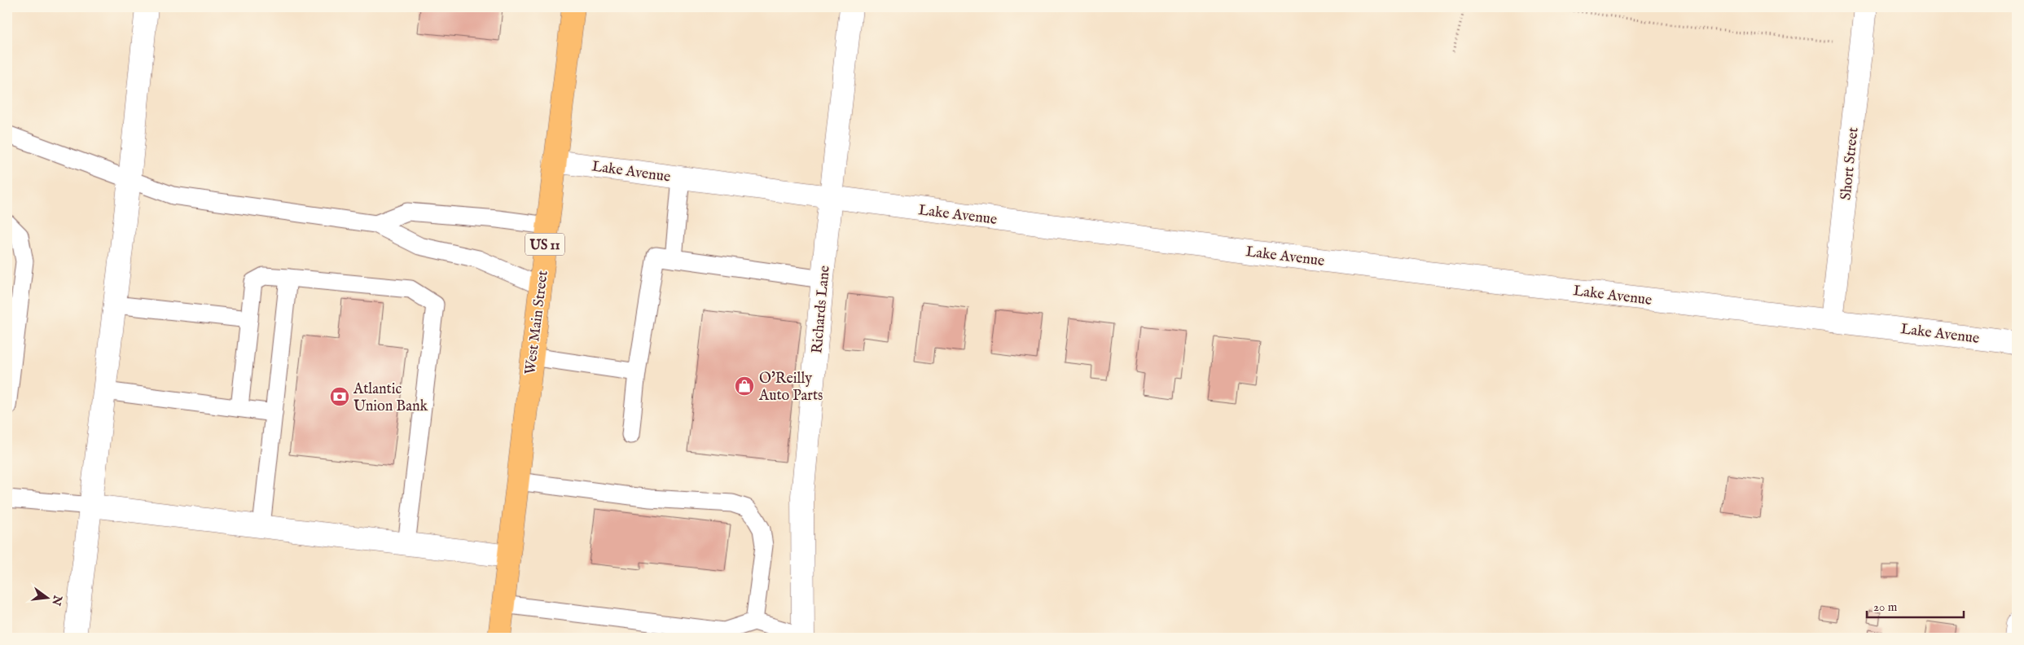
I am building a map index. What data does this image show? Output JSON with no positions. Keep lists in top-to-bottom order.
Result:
{
  "streets": {
    "main road": ["US 11", "West Main Street"],
    "street": ["Short Street", "Lake Avenue", "Richards Lane"]
  },
  "crossings": [
    ["Short Street", "Lake Avenue"],
    ["Lake Avenue", "Richards Lane"],
    ["Lake Avenue", "West Main Street"]
  ],
  "places": {
    "shop": ["O'Reilly Auto Parts"],
    "bank": ["Atlantic Union Bank"]
  },
  "scale_bar": "20 m",
  "north": "right"
}
